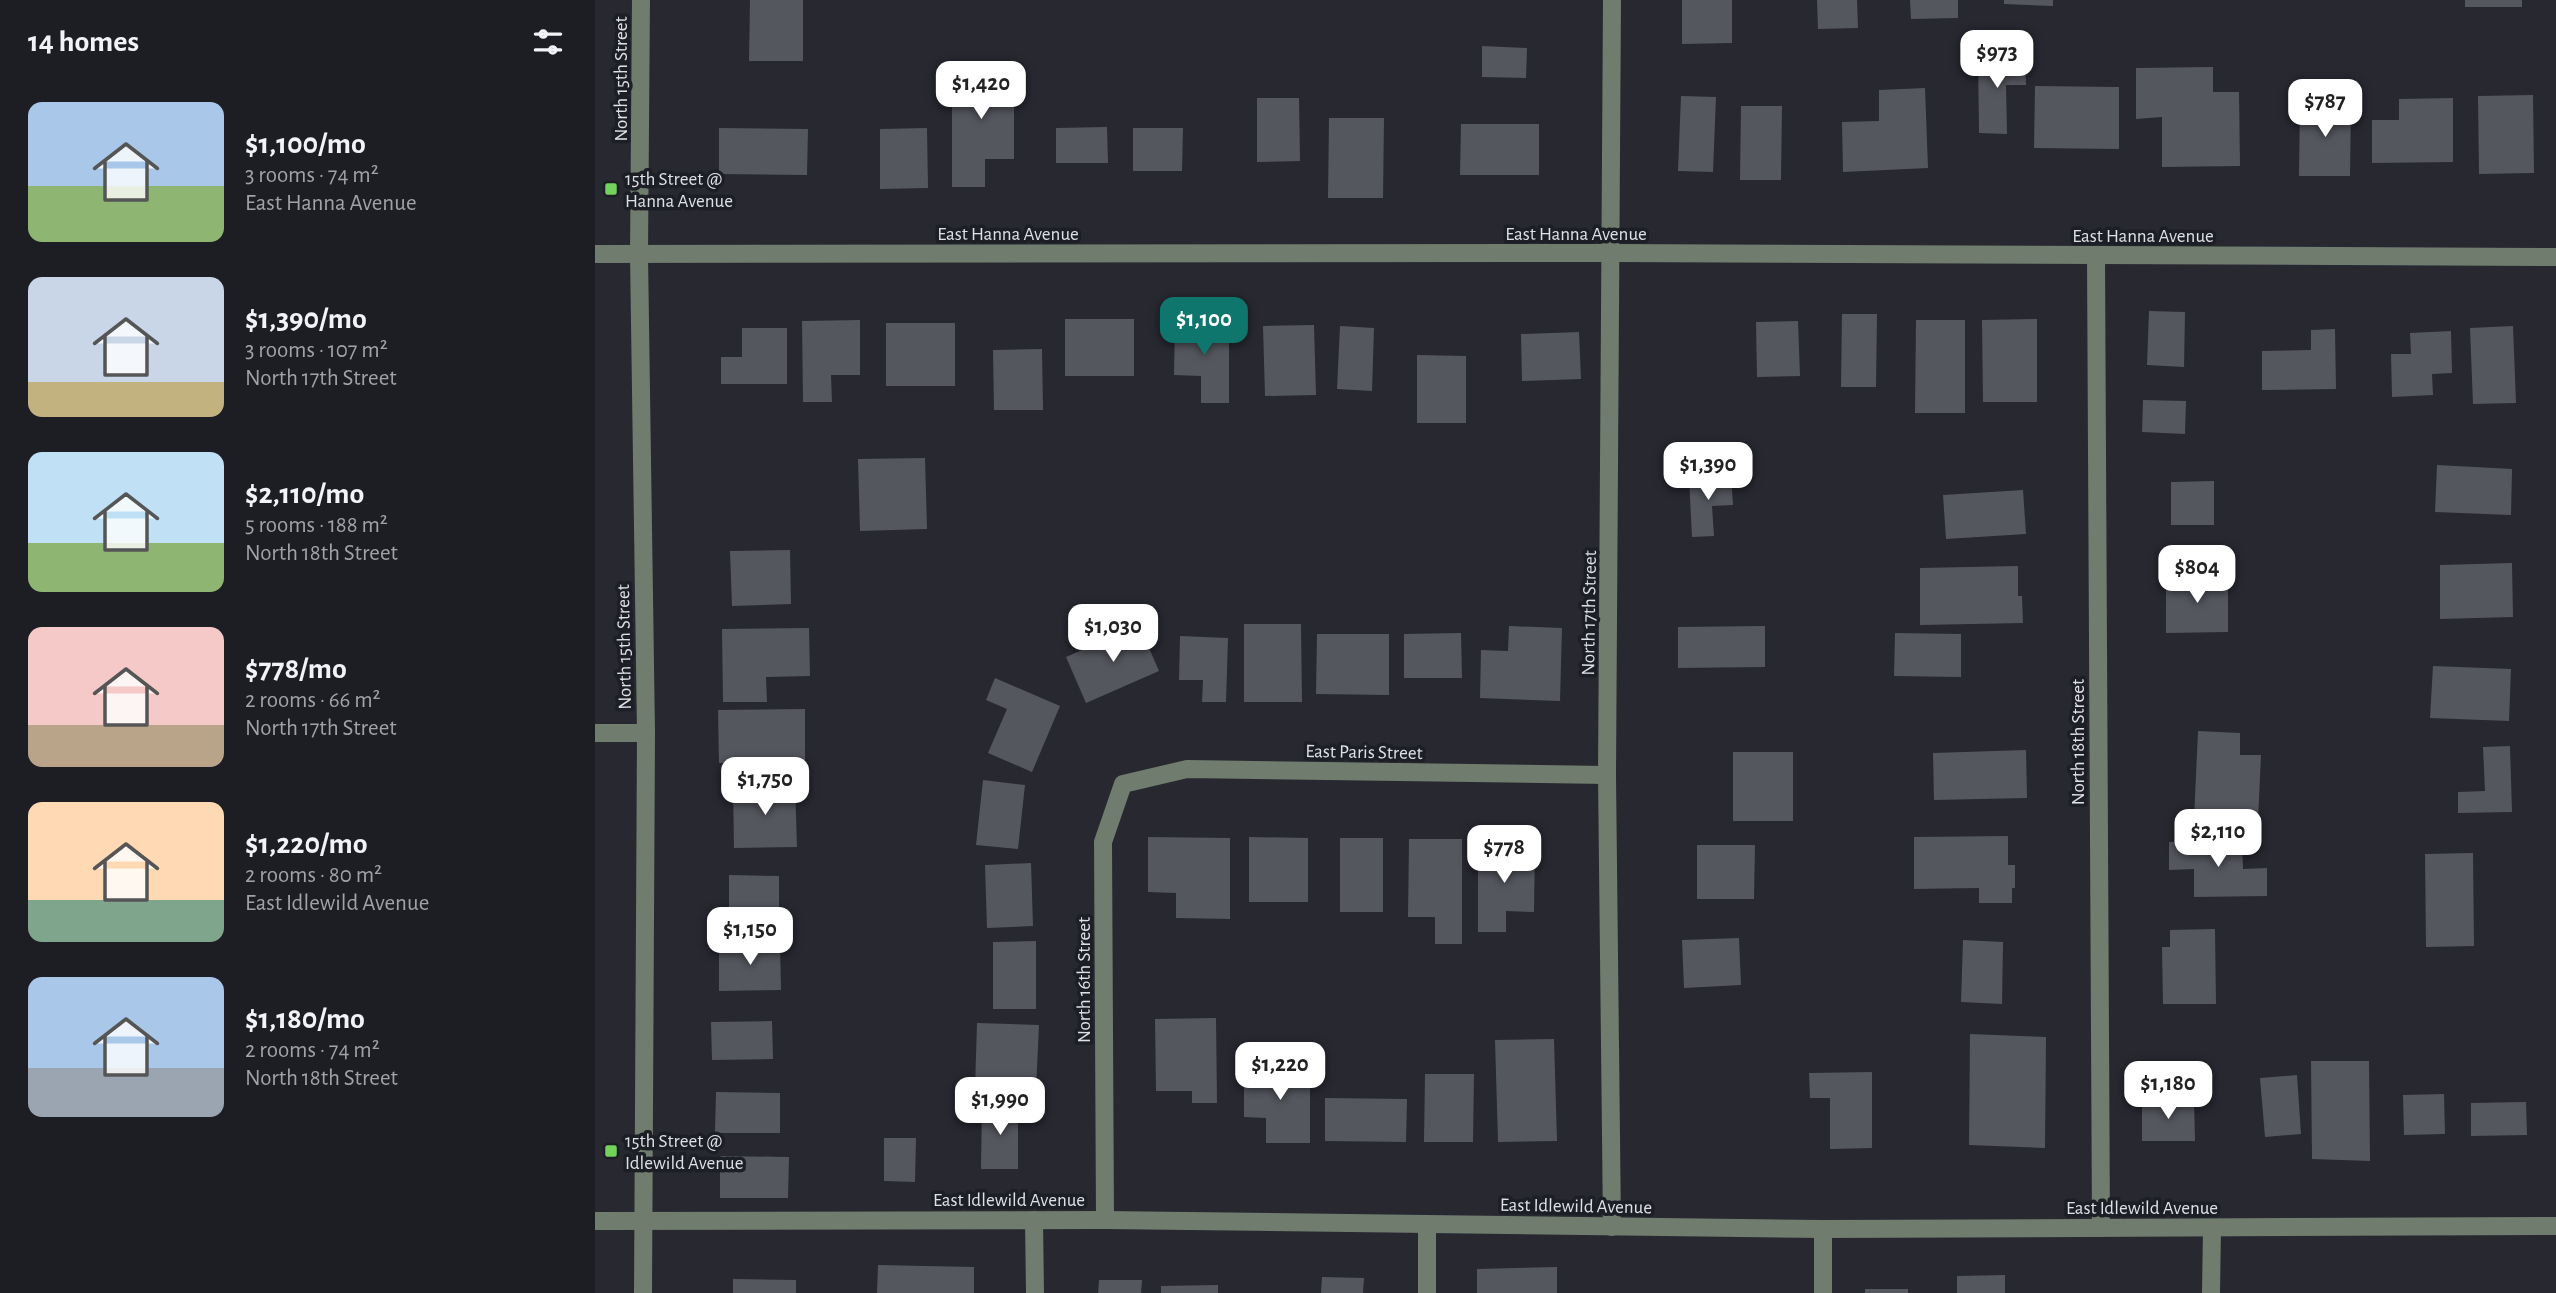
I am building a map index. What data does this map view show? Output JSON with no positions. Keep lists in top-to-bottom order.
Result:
{
  "streets": {
    "street": [
      "North 15th Street",
      "East Hanna Avenue",
      "North 17th Street",
      "North 18th Street",
      "East Paris Street",
      "North 16th Street",
      "East Idlewild Avenue"
    ]
  },
  "crossings": [
    ["North 15th Street", "East Hanna Avenue"],
    ["North 15th Street", "East Idlewild Avenue"],
    ["East Hanna Avenue", "North 17th Street"],
    ["East Hanna Avenue", "North 18th Street"],
    ["North 17th Street", "East Paris Street"],
    ["North 17th Street", "East Idlewild Avenue"],
    ["North 18th Street", "East Idlewild Avenue"],
    ["East Paris Street", "North 16th Street"],
    ["North 16th Street", "East Idlewild Avenue"]
  ],
  "places": {
    "transit": ["15th Street @ Hanna Avenue", "15th Street @ Idlewild Avenue"]
  },
  "page": {
    "heading": "14 homes",
    "price": [
      "$973",
      "$1,420",
      "$787",
      "$1,100",
      "$1,390",
      "$804",
      "$1,030",
      "$1,750",
      "$2,110",
      "$778",
      "$1,150",
      "$1,220",
      "$1,180",
      "$1,990"
    ],
    "list": [
      {
        "name": "$1,100/mo",
        "note": "3 rooms · 74 m² · East Hanna Avenue"
      },
      {
        "name": "$1,390/mo",
        "note": "3 rooms · 107 m² · North 17th Street"
      },
      {
        "name": "$2,110/mo",
        "note": "5 rooms · 188 m² · North 18th Street"
      },
      {
        "name": "$778/mo",
        "note": "2 rooms · 66 m² · North 17th Street"
      },
      {
        "name": "$1,220/mo",
        "note": "2 rooms · 80 m² · East Idlewild Avenue"
      },
      {
        "name": "$1,180/mo",
        "note": "2 rooms · 74 m² · North 18th Street"
      }
    ]
  }
}
